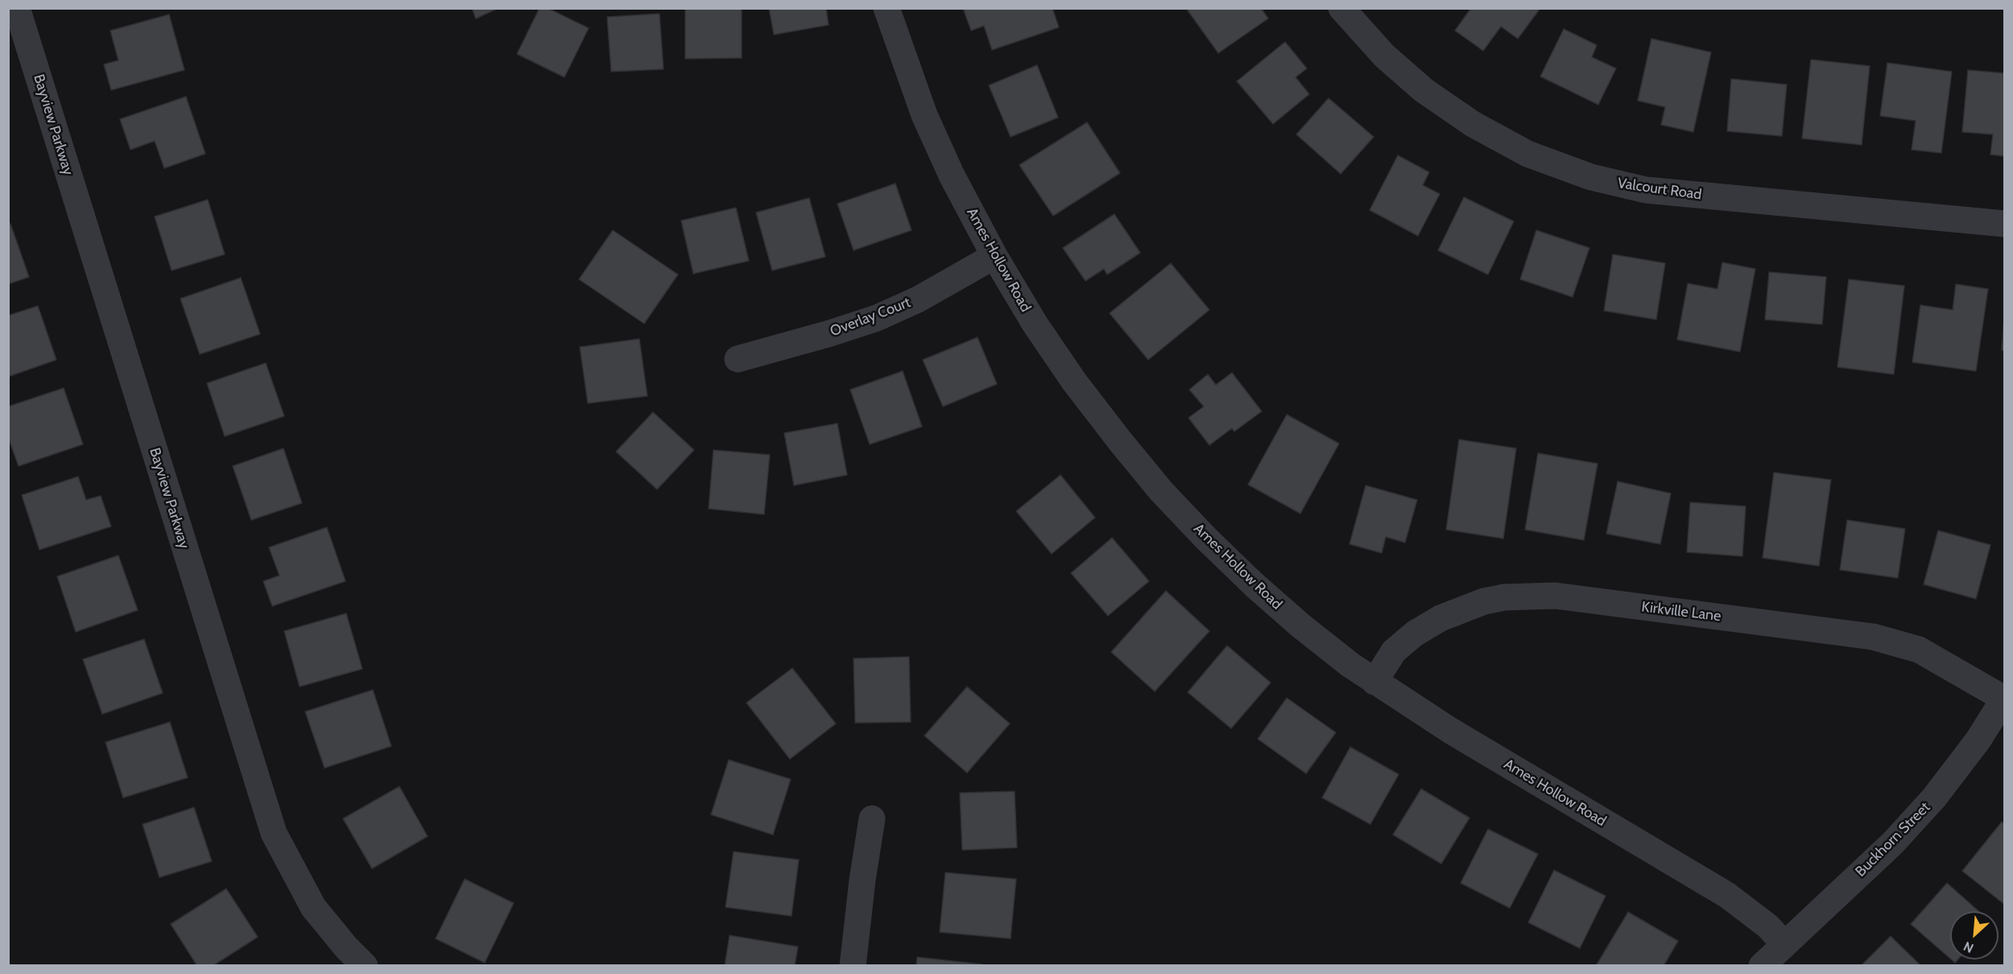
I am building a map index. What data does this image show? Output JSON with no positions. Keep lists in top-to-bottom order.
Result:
{
  "streets": {
    "street": [
      "Bayview Parkway",
      "Valcourt Road",
      "Ames Hollow Road",
      "Overlay Court",
      "Kirkville Lane",
      "Buckhorn Street"
    ]
  },
  "crossings": [
    ["Ames Hollow Road", "Overlay Court"],
    ["Ames Hollow Road", "Kirkville Lane"],
    ["Ames Hollow Road", "Buckhorn Street"],
    ["Kirkville Lane", "Buckhorn Street"]
  ],
  "north": "bottom left"
}
